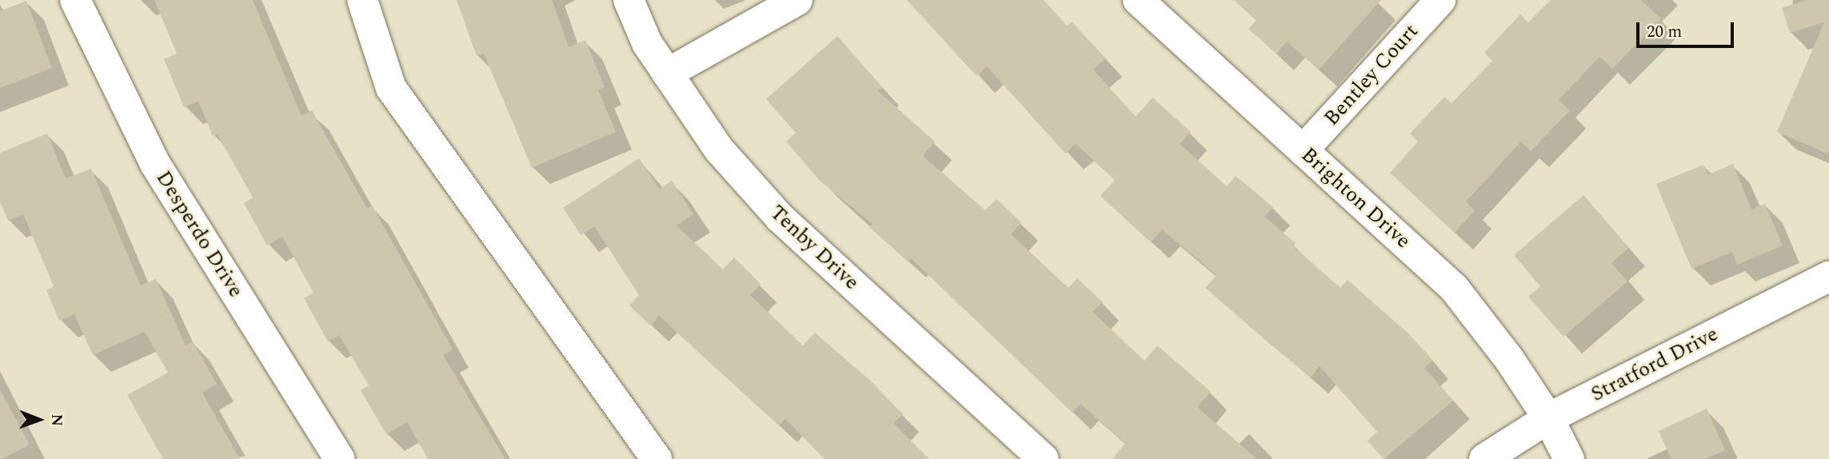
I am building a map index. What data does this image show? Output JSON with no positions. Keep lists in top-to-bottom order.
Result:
{
  "streets": {
    "street": [
      "Bentley Court",
      "Brighton Drive",
      "Desperdo Drive",
      "Tenby Drive",
      "Stratford Drive"
    ]
  },
  "crossings": [
    ["Bentley Court", "Brighton Drive"],
    ["Brighton Drive", "Stratford Drive"]
  ],
  "scale_bar": "20 m",
  "north": "right"
}
